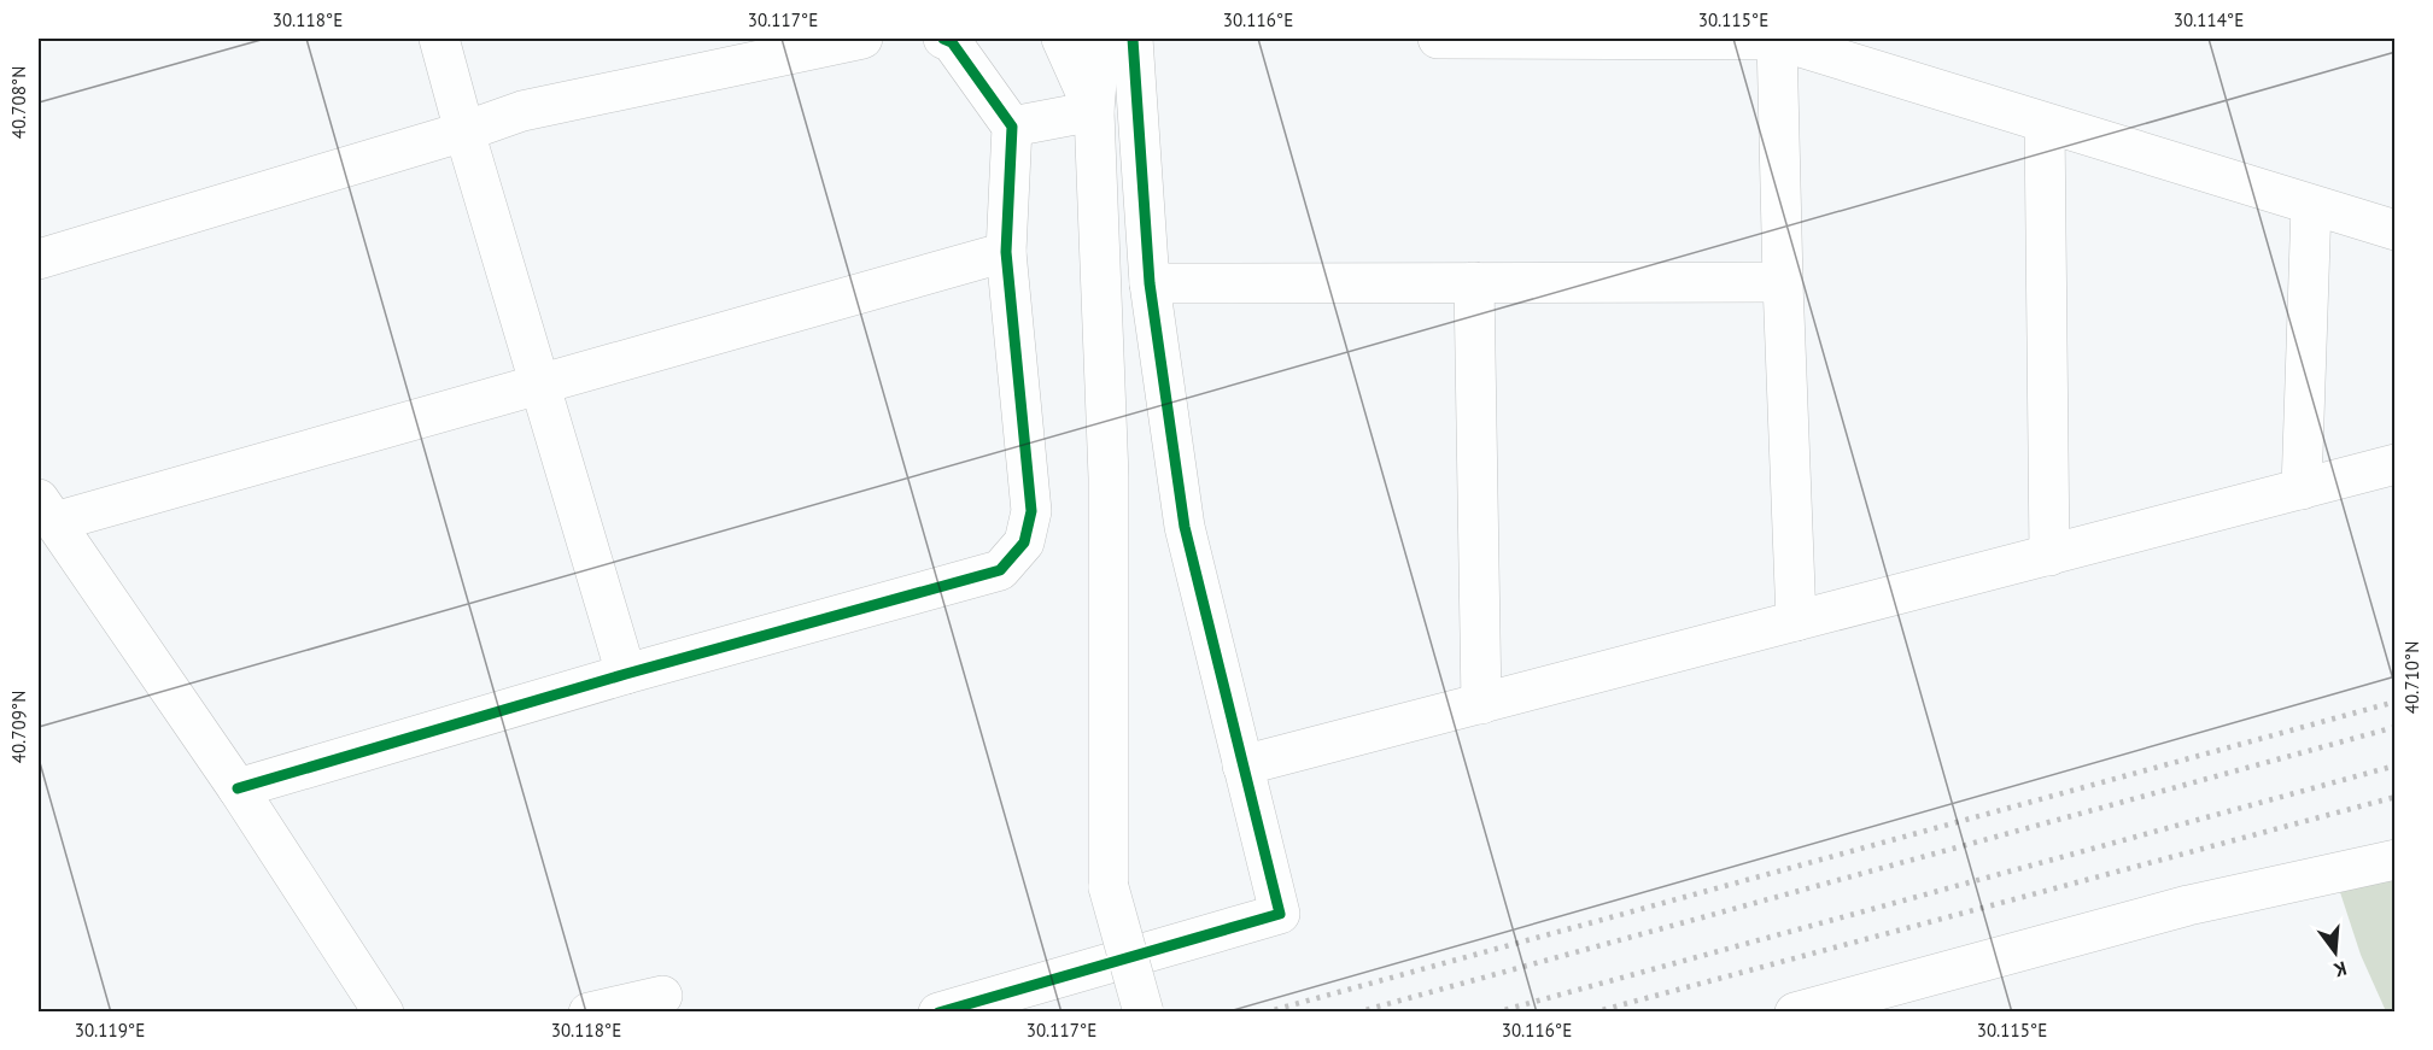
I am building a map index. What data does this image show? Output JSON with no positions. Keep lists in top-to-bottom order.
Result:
{
  "north": "bottom",
  "coordinates": [
    "30.118°E",
    "30.117°E",
    "30.116°E",
    "30.115°E",
    "30.114°E",
    "40.708°N",
    "40.710°N",
    "40.709°N",
    "30.119°E"
  ]
}
